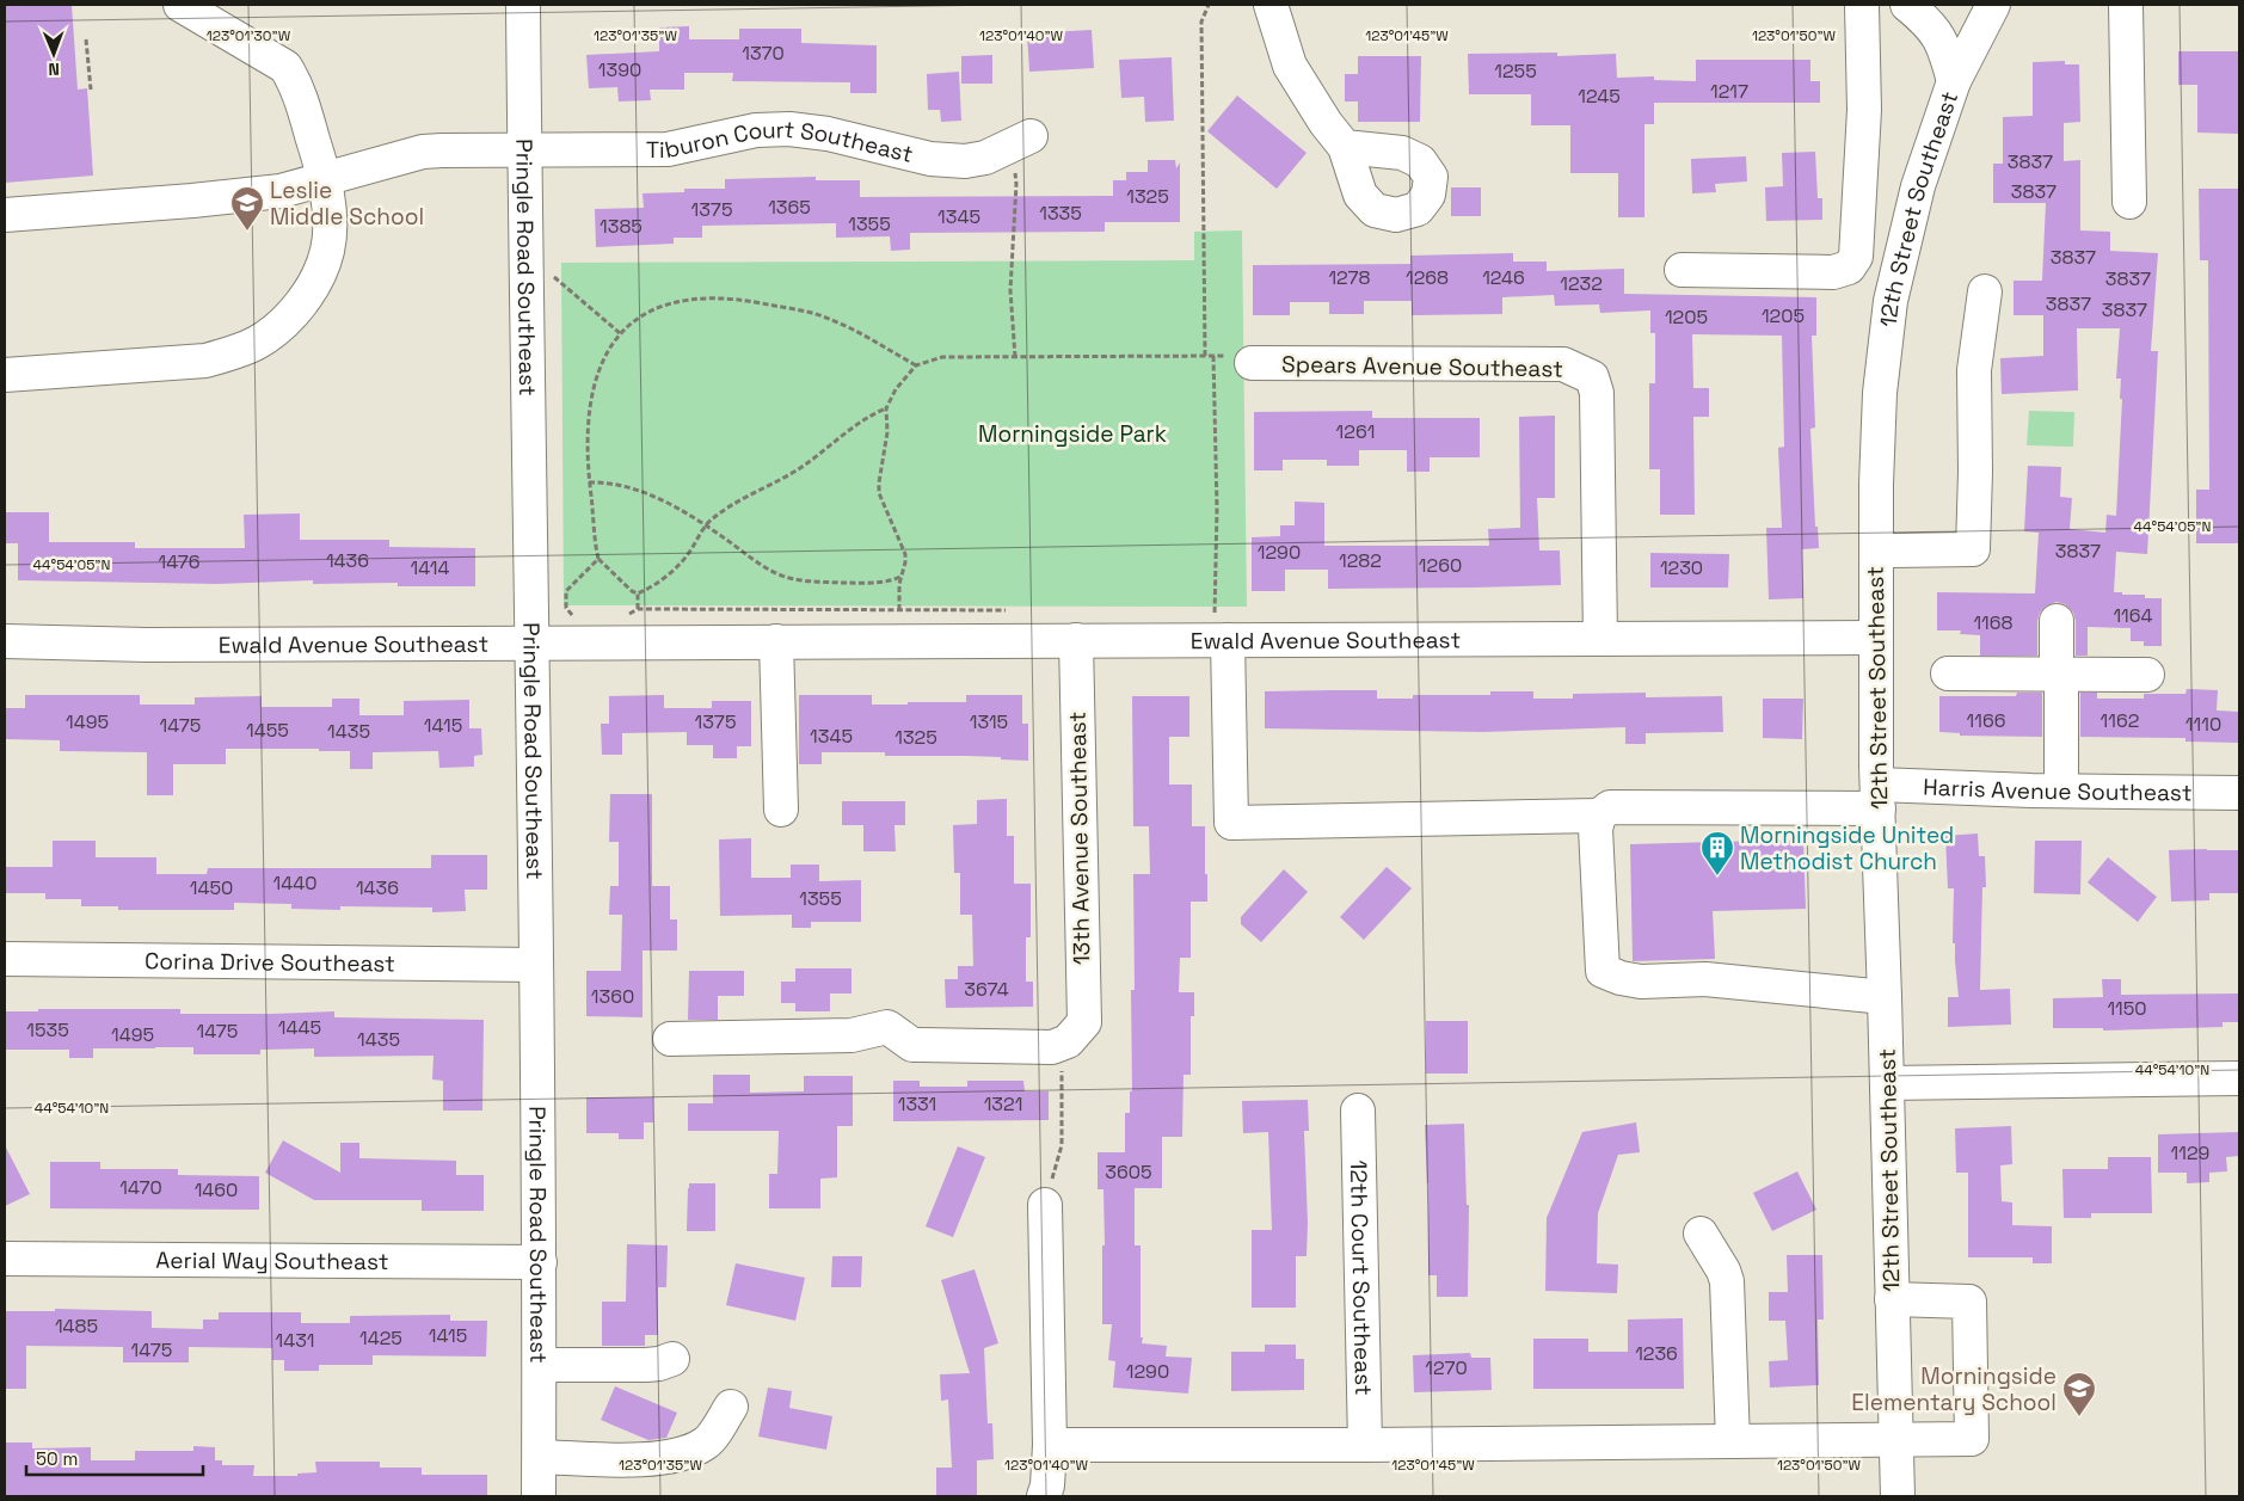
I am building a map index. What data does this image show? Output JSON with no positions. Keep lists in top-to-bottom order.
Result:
{
  "streets": {
    "street": [
      "Tiburon Court Southeast",
      "12th Street Southeast",
      "Pringle Road Southeast",
      "Spears Avenue Southeast",
      "Ewald Avenue Southeast",
      "Harris Avenue Southeast",
      "13th Avenue Southeast",
      "Corina Drive Southeast",
      "Aerial Way Southeast",
      "12th Court Southeast"
    ]
  },
  "crossings": [
    ["Tiburon Court Southeast", "Pringle Road Southeast"],
    ["12th Street Southeast", "Ewald Avenue Southeast"],
    ["12th Street Southeast", "Harris Avenue Southeast"],
    ["Pringle Road Southeast", "Ewald Avenue Southeast"],
    ["Pringle Road Southeast", "Corina Drive Southeast"],
    ["Pringle Road Southeast", "Aerial Way Southeast"],
    ["Spears Avenue Southeast", "Ewald Avenue Southeast"],
    ["Ewald Avenue Southeast", "Harris Avenue Southeast"],
    ["Ewald Avenue Southeast", "13th Avenue Southeast"]
  ],
  "parks": ["Morningside Park"],
  "places": {
    "school or university": ["Leslie Middle School", "Morningside Elementary School"],
    "building": ["Morningside United Methodist Church"]
  },
  "house_numbers": [
    "1370",
    "1390",
    "1255",
    "1217",
    "1245",
    "3837",
    "3837",
    "1325",
    "1365",
    "1375",
    "1335",
    "1345",
    "1355",
    "1385",
    "3837",
    "1278",
    "1268",
    "1246",
    "3837",
    "1232",
    "3837",
    "3837",
    "1205",
    "1205",
    "1261",
    "3837",
    "1290",
    "1436",
    "1282",
    "1476",
    "1260",
    "1414",
    "1230",
    "1164",
    "1168",
    "1166",
    "1162",
    "1495",
    "1375",
    "1315",
    "1110",
    "1475",
    "1415",
    "1455",
    "1435",
    "1345",
    "1325",
    "1440",
    "1450",
    "1436",
    "1355",
    "3674",
    "1360",
    "1150",
    "1445",
    "1535",
    "1475",
    "1495",
    "1435",
    "1331",
    "1321",
    "1129",
    "3605",
    "1470",
    "1460",
    "1485",
    "1415",
    "1425",
    "1431",
    "1475",
    "1236",
    "1270",
    "1290"
  ],
  "scale_bar": "50 m",
  "north": "bottom",
  "coordinates": [
    "123°01'30\"W",
    "123°01'35\"W",
    "123°01'40\"W",
    "123°01'45\"W",
    "123°01'50\"W",
    "44°54'05\"N",
    "44°54'10\"N"
  ]
}
